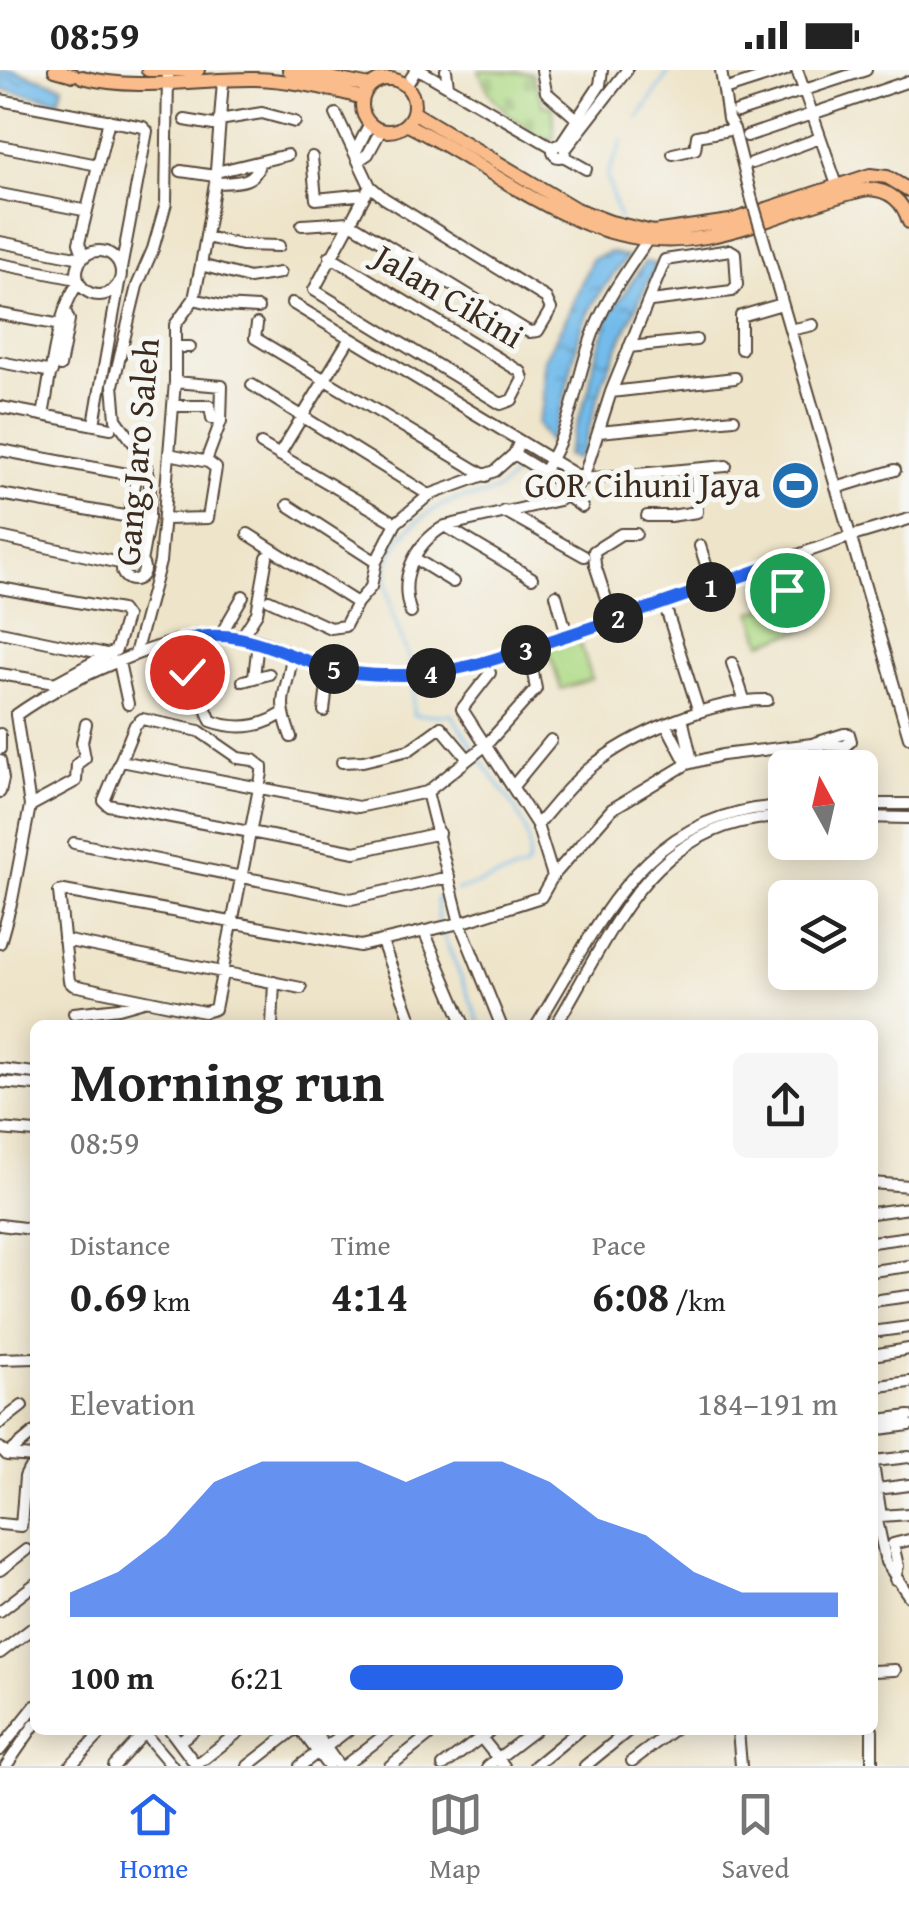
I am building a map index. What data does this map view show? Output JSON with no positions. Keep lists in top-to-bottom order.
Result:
{
  "streets": {
    "street": ["Jalan Cikini", "Gang Jaro Saleh"]
  },
  "places": {
    "sports": ["GOR Cihuni Jaya"]
  },
  "north": "top",
  "page": {
    "status": "08:59",
    "pins": [
      "1",
      "2",
      "3",
      "5",
      "4"
    ],
    "heading": ["Morning run", "08:59"],
    "stats": [
      ["Distance", "0.69 km"],
      ["Time", "4:14"],
      ["Pace", "6:08 /km"]
    ],
    "chart": ["Elevation", "184–191 m"],
    "list": [
      {
        "name": "100 m",
        "note": "6:21"
      }
    ],
    "tabs": ["Home", "Map", "Saved"]
  }
}
